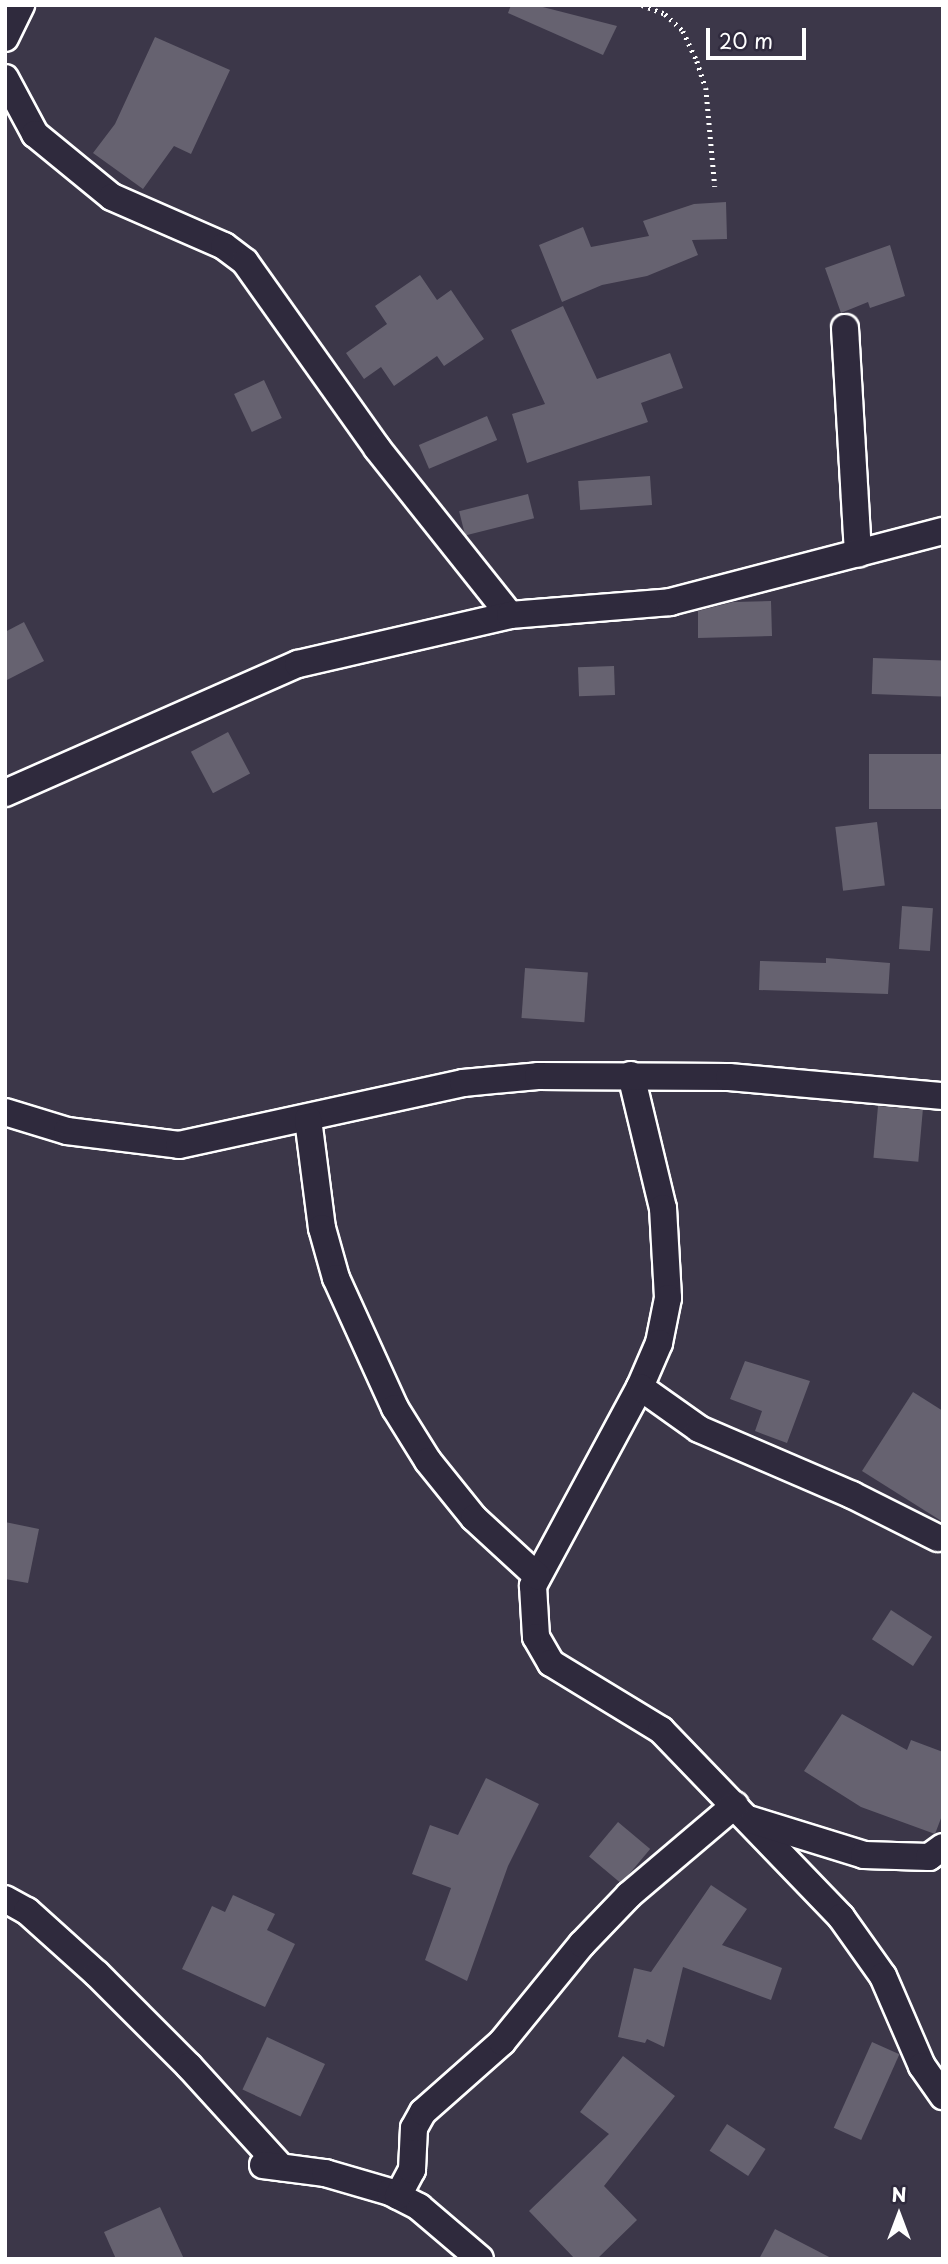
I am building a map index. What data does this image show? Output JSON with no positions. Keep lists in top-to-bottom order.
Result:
{
  "scale_bar": "20 m",
  "north": "top"
}
